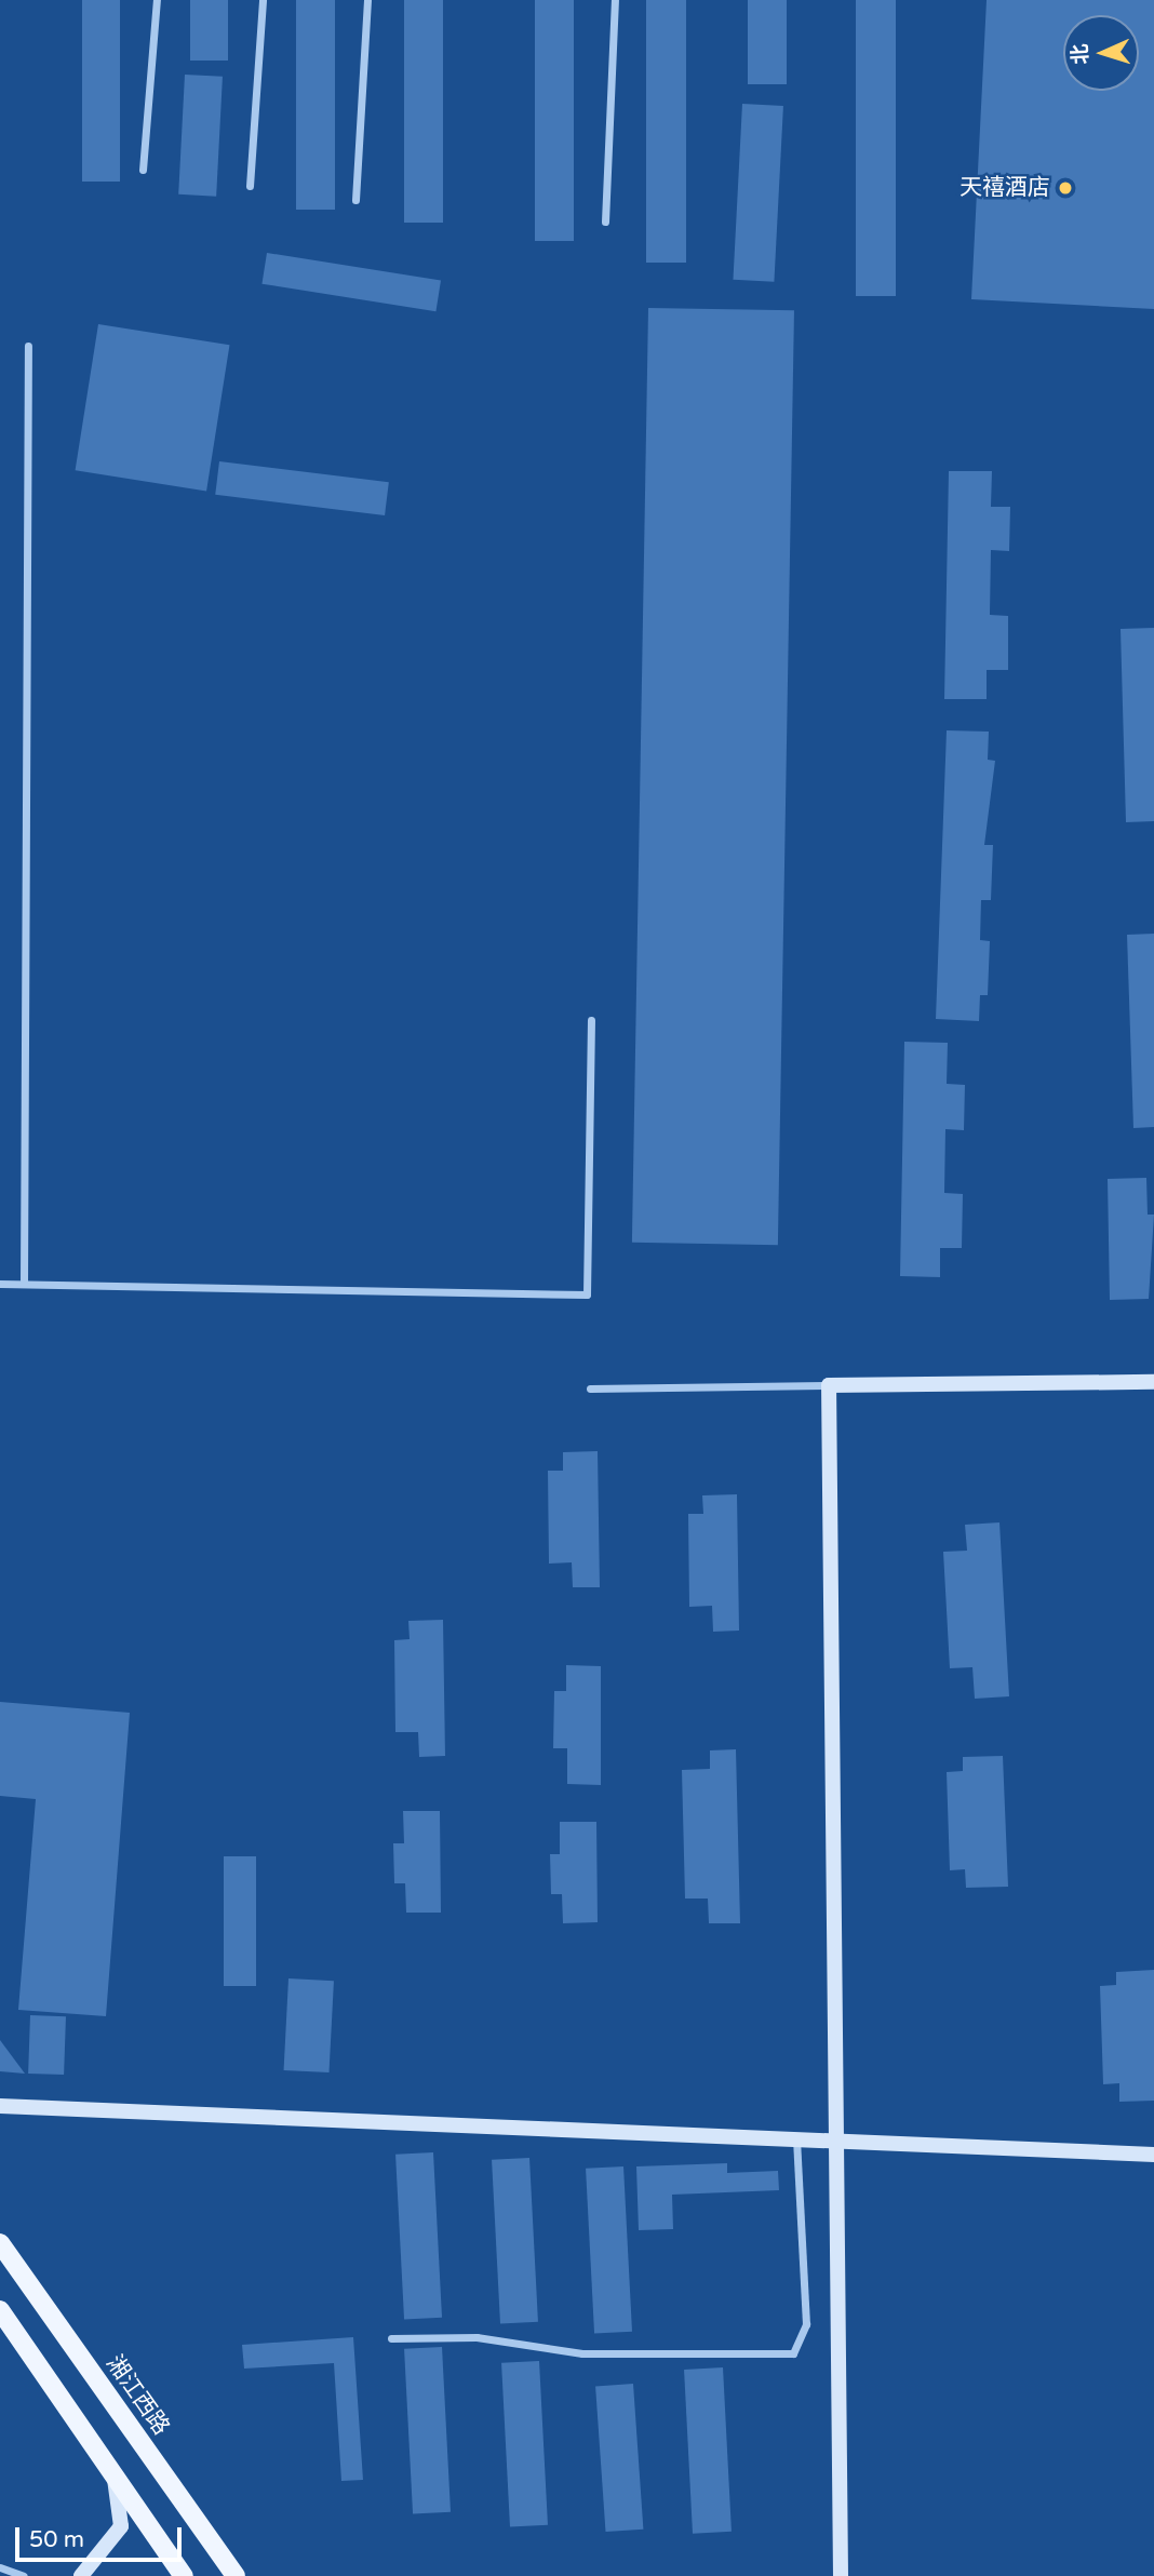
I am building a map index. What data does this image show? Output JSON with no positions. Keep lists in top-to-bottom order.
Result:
{
  "streets": {
    "main road": ["湘江西路"]
  },
  "places": ["天禧酒店"],
  "scale_bar": "50 m",
  "north": "left"
}
